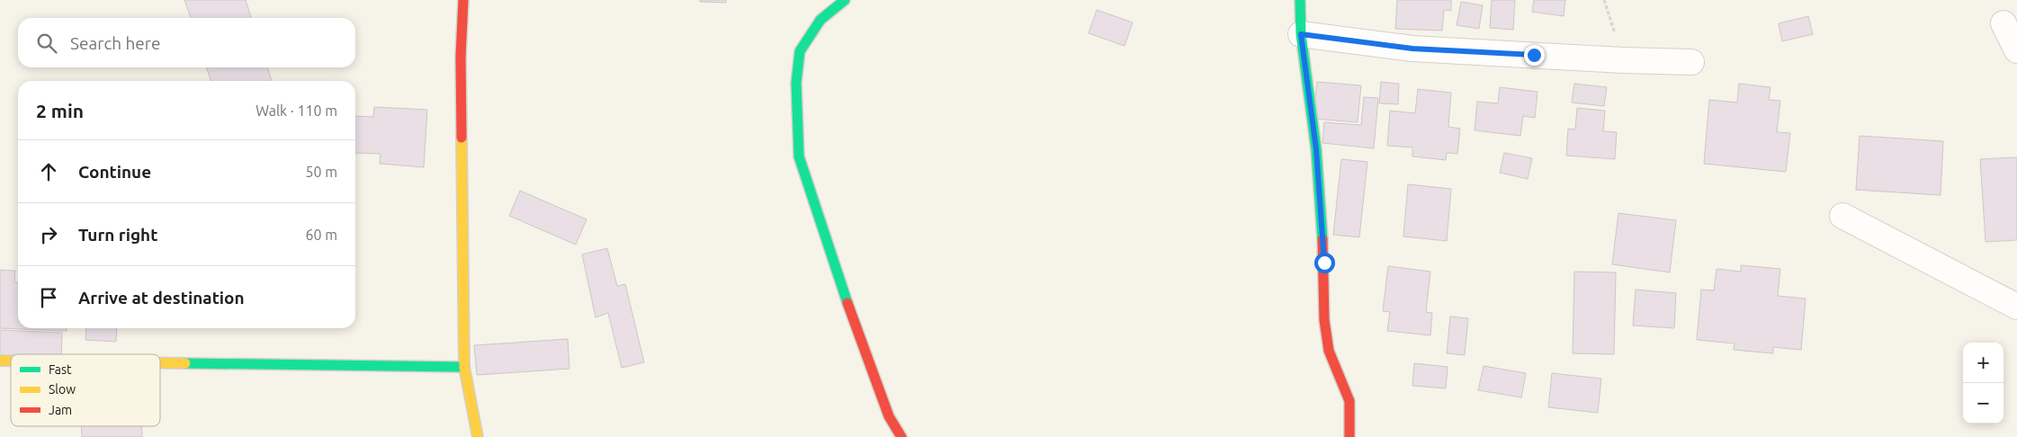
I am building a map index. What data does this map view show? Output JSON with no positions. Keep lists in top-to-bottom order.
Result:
{
  "legend": ["Fast", "Slow", "Jam"],
  "page": {
    "search": "Search here",
    "heading": ["2 min", "Walk · 110 m"],
    "list": [
      ["Continue", "50 m"],
      ["Turn right", "60 m"],
      "Arrive at destination"
    ],
    "map_buttons": ["+", "−"]
  }
}
